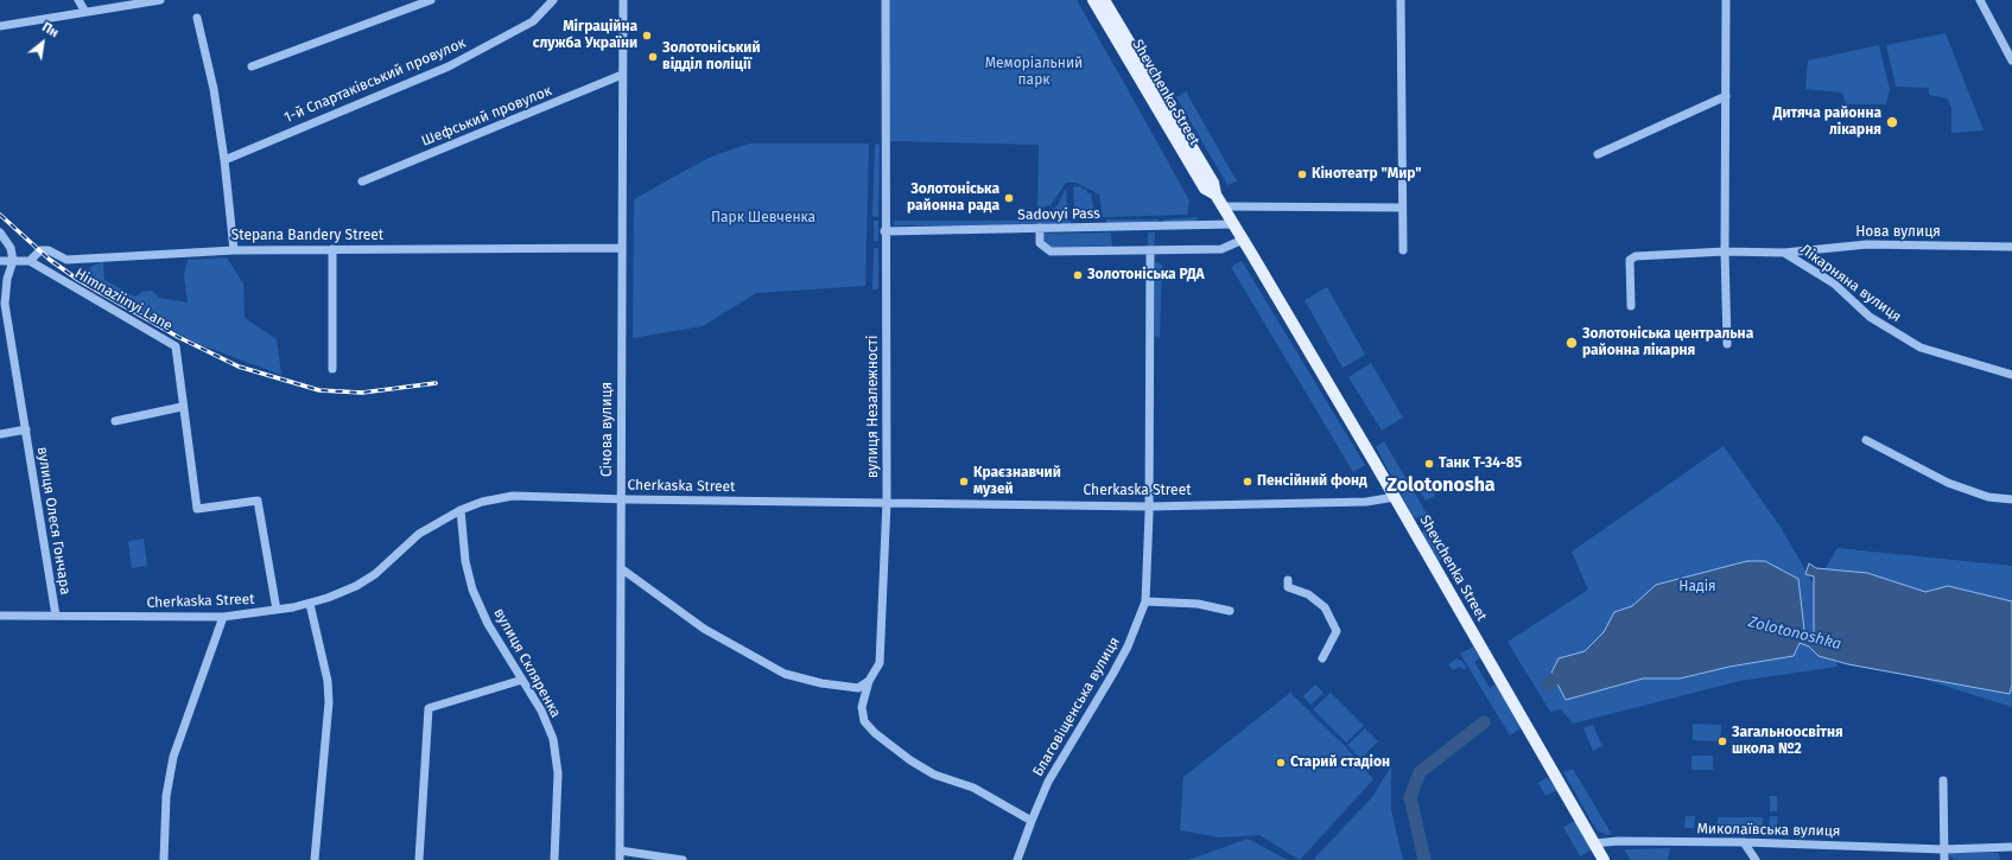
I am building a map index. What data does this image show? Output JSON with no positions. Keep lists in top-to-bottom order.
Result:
{
  "streets": {
    "main road": ["Shevchenka Street"],
    "street": [
      "1-й Спартаківський провулок",
      "Шефський провулок",
      "Sadovyi Pass",
      "Нова вулиця",
      "Stepana Bandery Street",
      "Лікарняна вулиця",
      "Himnaziinyi Lane",
      "вулиця Незалежності",
      "Січова вулиця",
      "Cherkaska Street",
      "вулиця Олеся Гончара",
      "вулиця Скляренка",
      "Благовіщенська вулиця",
      "Миколаївська вулиця"
    ]
  },
  "crossings": [
    ["Shevchenka Street", "Sadovyi Pass"],
    ["Shevchenka Street", "Cherkaska Street"],
    ["Shevchenka Street", "Миколаївська вулиця"],
    ["Шефський провулок", "Січова вулиця"],
    ["Sadovyi Pass", "вулиця Незалежності"],
    ["Нова вулиця", "Лікарняна вулиця"],
    ["Stepana Bandery Street", "Himnaziinyi Lane"],
    ["Stepana Bandery Street", "Січова вулиця"],
    ["Stepana Bandery Street", "вулиця Олеся Гончара"],
    ["Himnaziinyi Lane", "Cherkaska Street"],
    ["вулиця Незалежності", "Cherkaska Street"],
    ["вулиця Незалежності", "Благовіщенська вулиця"],
    ["Січова вулиця", "Cherkaska Street"],
    ["Cherkaska Street", "вулиця Олеся Гончара"],
    ["Cherkaska Street", "вулиця Скляренка"],
    ["Cherkaska Street", "Благовіщенська вулиця"]
  ],
  "districts": ["Zolotonosha"],
  "water": ["Zolotonoshka"],
  "parks": ["Меморіальний парк", "Парк Шевченка", "Надія"],
  "places": [
    "Міграційна служба України",
    "Золотоніський відділ поліції",
    "Дитяча районна лікарня",
    "Кінотеатр \"Мир\"",
    "Золотоніська районна рада",
    "Золотоніська РДА",
    "Золотоніська центральна районна лікарня",
    "Танк Т-34-85",
    "Краєзнавчий музей",
    "Пенсійний фонд",
    "Загальноосвітня школа №2",
    "Старий стадіон"
  ],
  "north": "top right"
}
